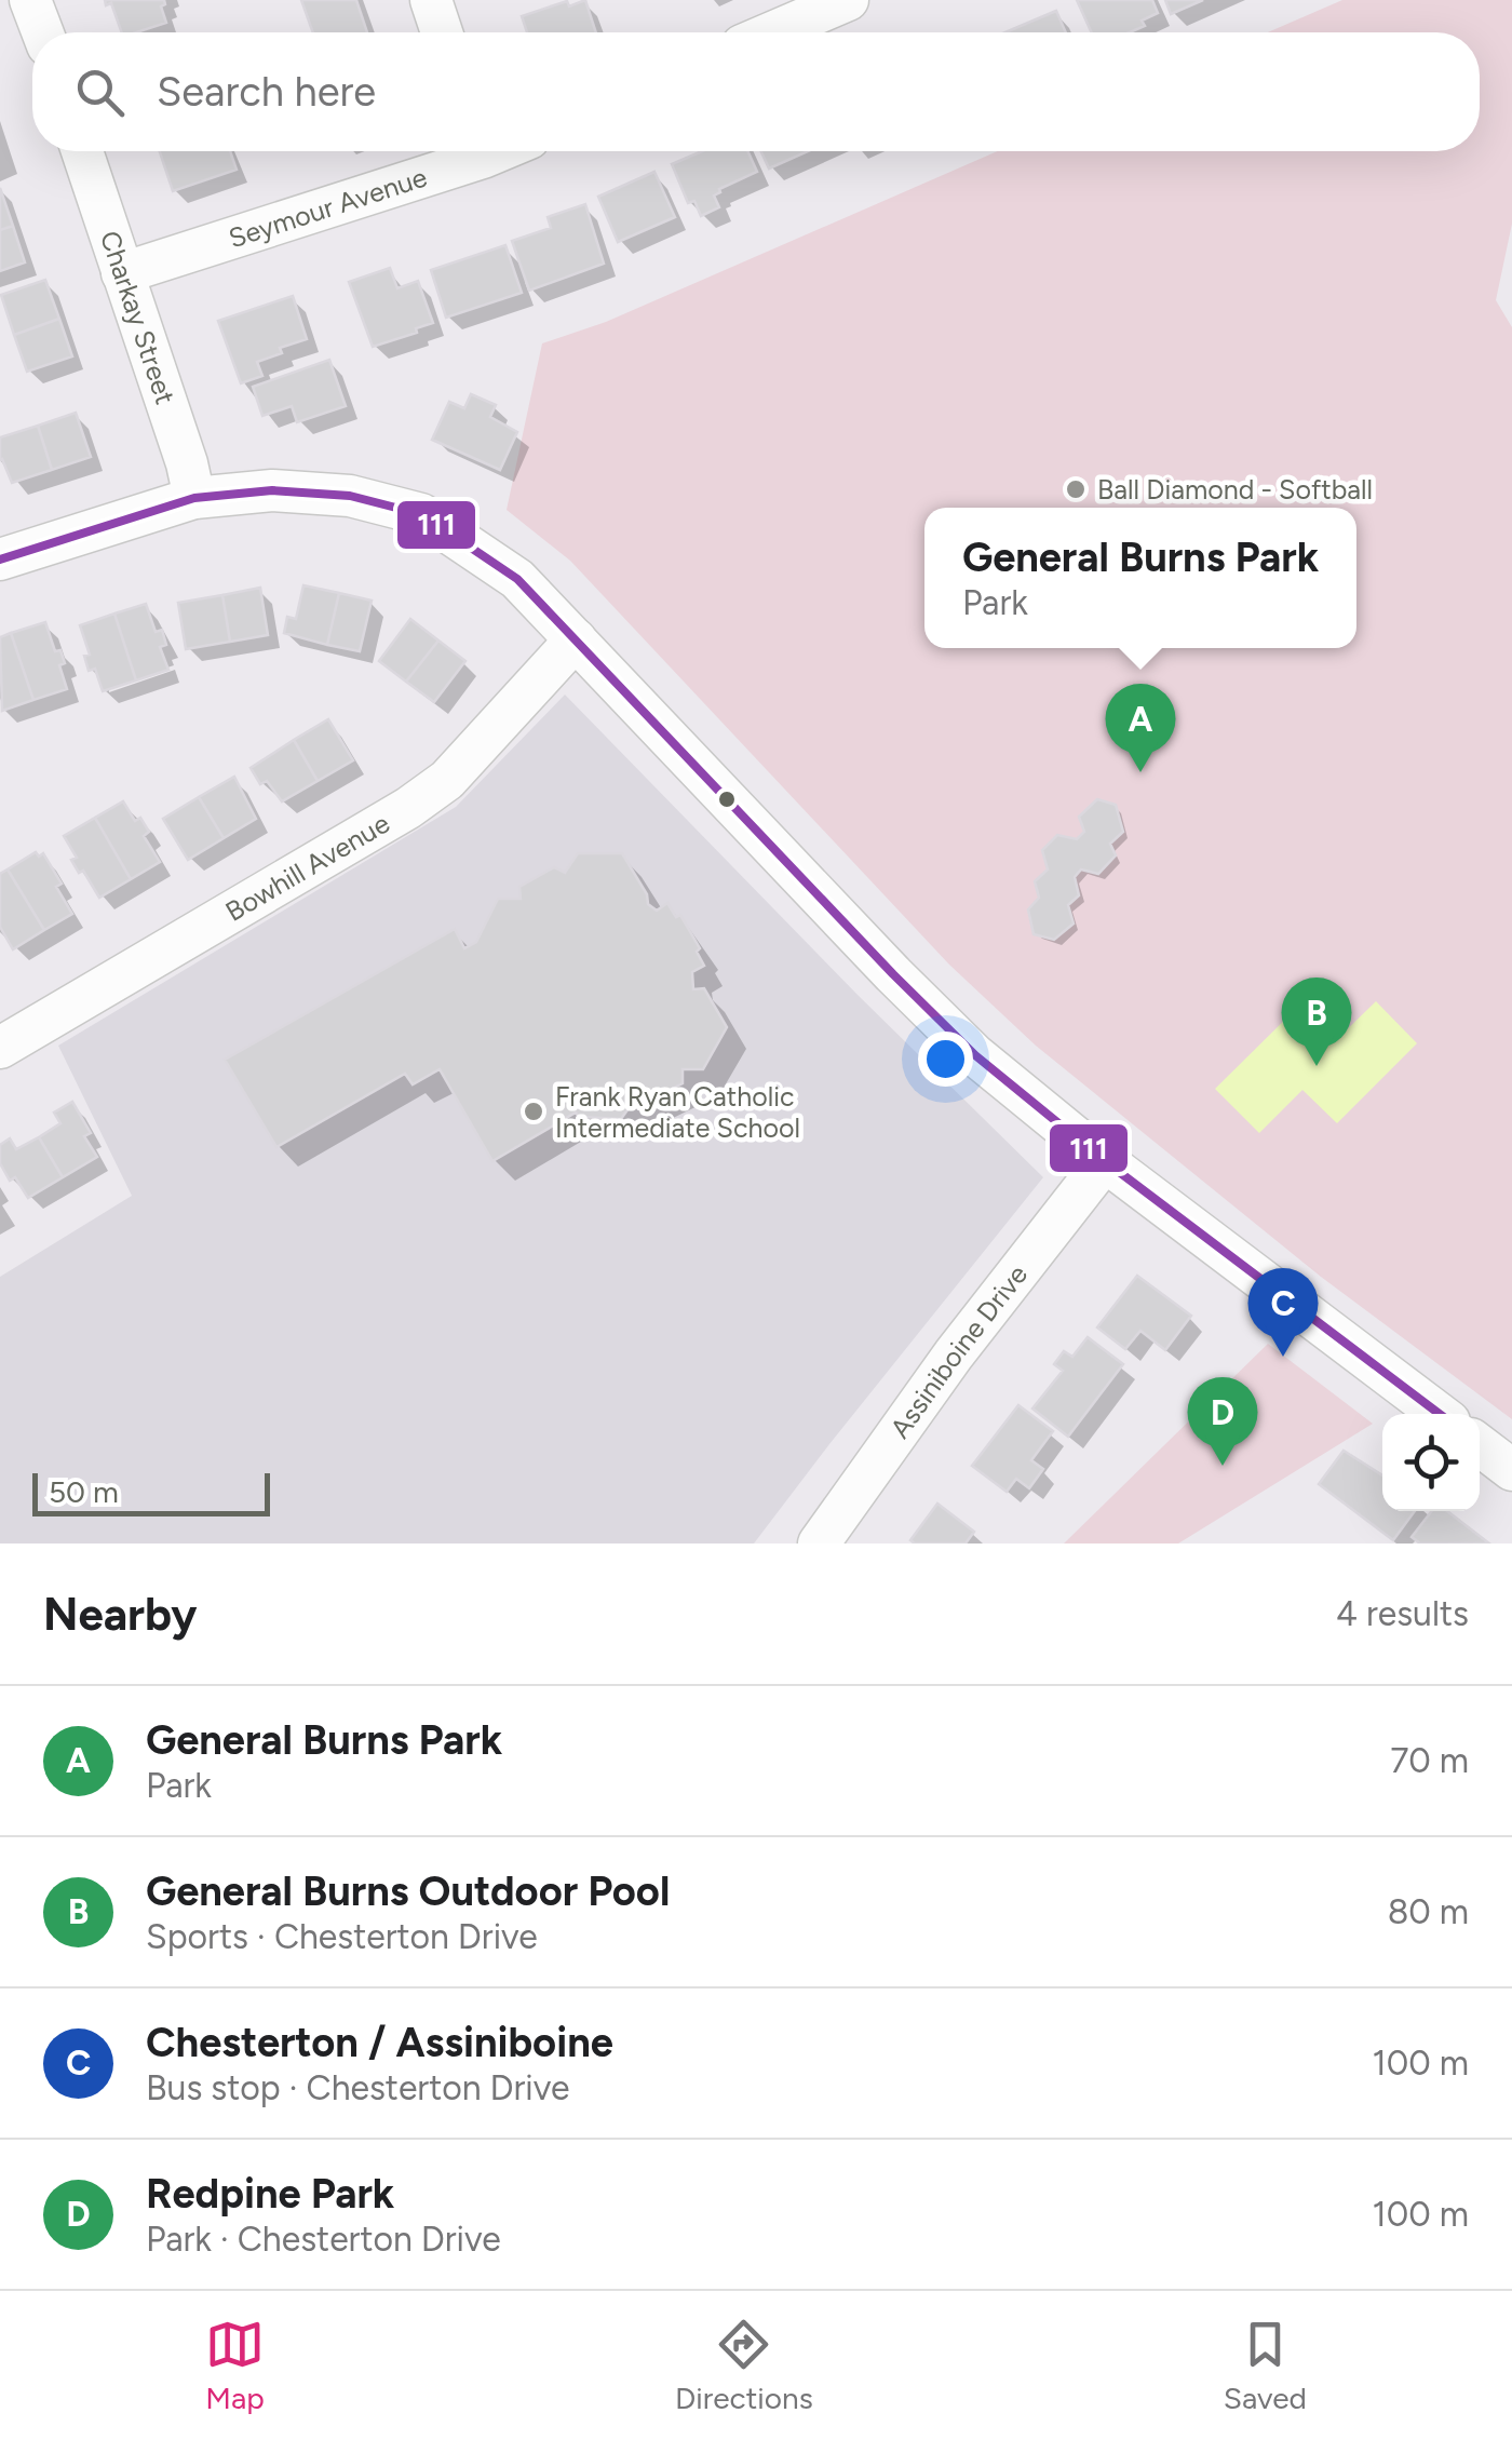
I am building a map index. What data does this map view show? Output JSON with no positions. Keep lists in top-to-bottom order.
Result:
{
  "streets": {
    "street": [
      "Seymour Avenue",
      "Charkay Street",
      "Bowhill Avenue",
      "Assiniboine Drive"
    ]
  },
  "crossings": [
    ["Seymour Avenue", "Charkay Street"]
  ],
  "places": ["Ball Diamond - Softball", "Frank Ryan Catholic Intermediate School"],
  "lines": ["transit line 111"],
  "scale_bar": "50 m",
  "page": {
    "search": "Search here",
    "popup": ["General Burns Park", "Park"],
    "pins": [
      "A",
      "B",
      "C",
      "D"
    ],
    "scale": "50 m",
    "heading": ["Nearby", "4 results"],
    "list": [
      {
        "mark": "A",
        "name": "General Burns Park",
        "note": "Park",
        "value": "70 m"
      },
      {
        "mark": "B",
        "name": "General Burns Outdoor Pool",
        "note": "Sports · Chesterton Drive",
        "value": "80 m"
      },
      {
        "mark": "C",
        "name": "Chesterton / Assiniboine",
        "note": "Bus stop · Chesterton Drive",
        "value": "100 m"
      },
      {
        "mark": "D",
        "name": "Redpine Park",
        "note": "Park · Chesterton Drive",
        "value": "100 m"
      }
    ],
    "nav": ["Map", "Directions", "Saved"]
  }
}
